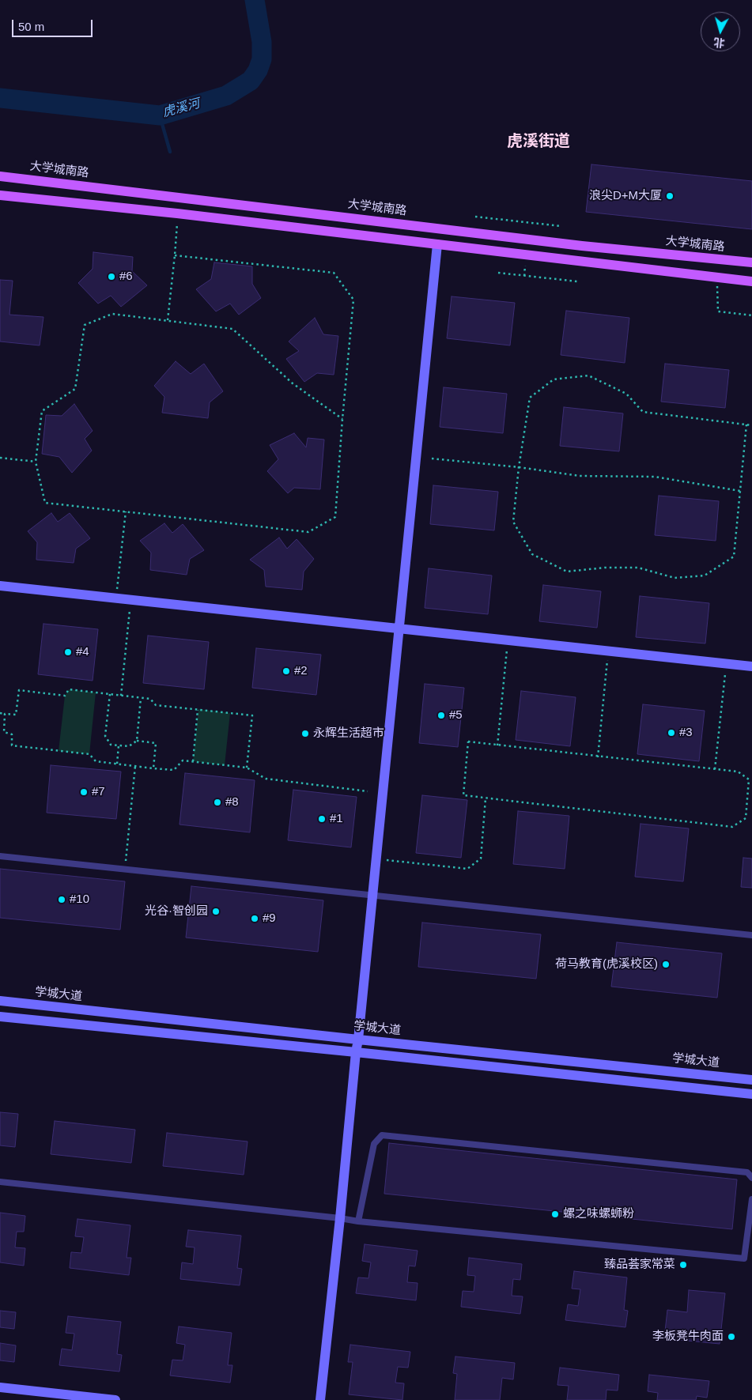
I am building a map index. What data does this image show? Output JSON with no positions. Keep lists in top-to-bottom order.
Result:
{
  "streets": {
    "main road": ["大学城南路"],
    "street": ["学城大道"]
  },
  "districts": ["虎溪街道"],
  "water": ["虎溪河"],
  "places": [
    "浪尖D+M大厦",
    "#6",
    "#4",
    "#2",
    "#5",
    "#3",
    "永辉生活超市",
    "#7",
    "#8",
    "#1",
    "#10",
    "光谷·智创园",
    "#9",
    "荷马教育(虎溪校区)",
    "螺之味螺蛳粉",
    "臻品荟家常菜",
    "李板凳牛肉面"
  ],
  "scale_bar": "50 m",
  "north": "bottom"
}
